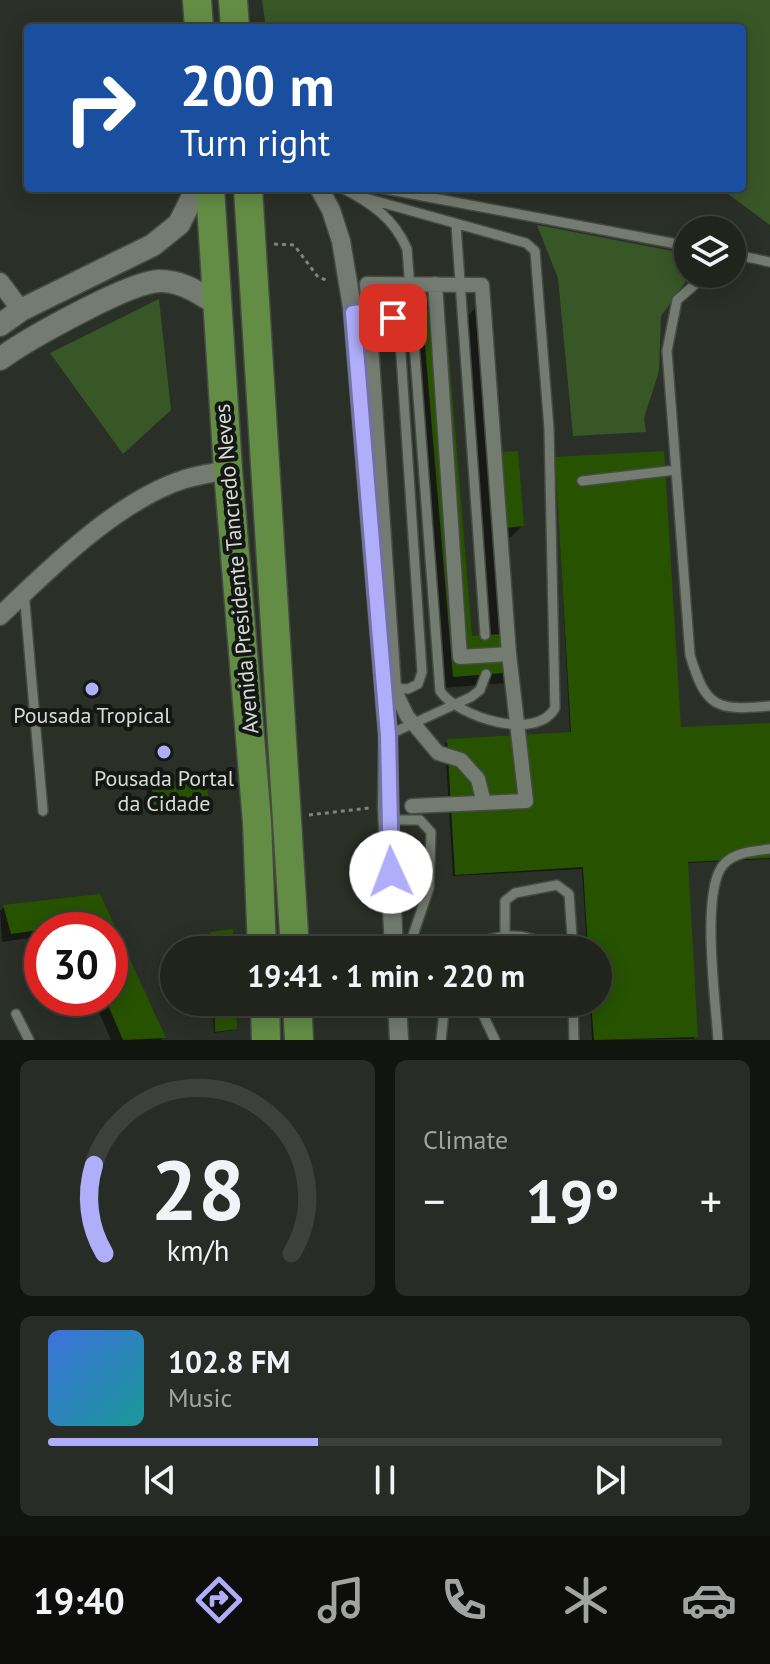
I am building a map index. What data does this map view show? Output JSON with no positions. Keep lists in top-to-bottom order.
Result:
{
  "streets": {
    "main road": ["Avenida Presidente Tancredo Neves"]
  },
  "places": ["Pousada Tropical", "Pousada Portal da Cidade"],
  "page": {
    "turn": ["200 m", "Turn right"],
    "limit": "30",
    "trip": "19:41 · 1 min · 220 m",
    "tile": "Climate",
    "heat": ["−", "19°", "+"],
    "song": ["102.8 FM", "Music"],
    "tabs": "19:40",
    "gauge": ["28", "km/h"]
  }
}
